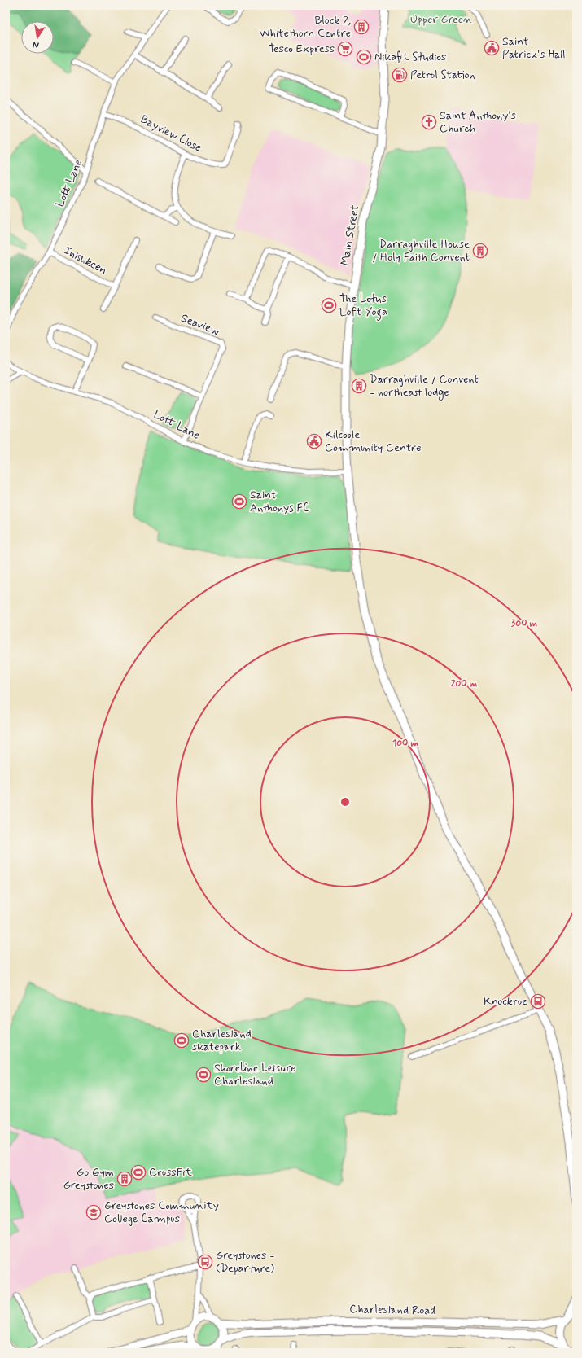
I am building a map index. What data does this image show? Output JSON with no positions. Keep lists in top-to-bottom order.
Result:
{
  "streets": {
    "main road": ["Main Street", "Charlesland Road"],
    "street": [
      "Bayview Close",
      "Lott Lane",
      "Inishkeen",
      "Seaview"
    ]
  },
  "crossings": [
    ["Bayview Close", "Lott Lane"],
    ["Lott Lane", "Main Street"],
    ["Lott Lane", "Inishkeen"],
    ["Lott Lane", "Seaview"]
  ],
  "parks": ["Upper Green"],
  "places": {
    "building": [
      "Block 2, Whitethorn Centre",
      "Darraghville House / Holy Faith Convent",
      "Darraghville / Convent - northeast lodge",
      "Go Gym Greystones"
    ],
    "public building": ["Saint Patrick's Hall", "Kilcoole Community Centre"],
    "supermarket": ["Tesco Express"],
    "sports": [
      "Nikafit Studios",
      "The Lotus Loft Yoga",
      "Saint Anthonys FC",
      "Charlesland skatepark",
      "Shoreline Leisure Charlesland",
      "CrossFit"
    ],
    "fuel station": ["Petrol Station"],
    "church": ["Saint Anthony's Church"],
    "bus stop": ["Knockroe", "Greystones - (Departure)"],
    "school or university": ["Greystones Community College Campus"]
  },
  "north": "bottom",
  "rings": ["300 m", "200 m", "100 m"]
}
